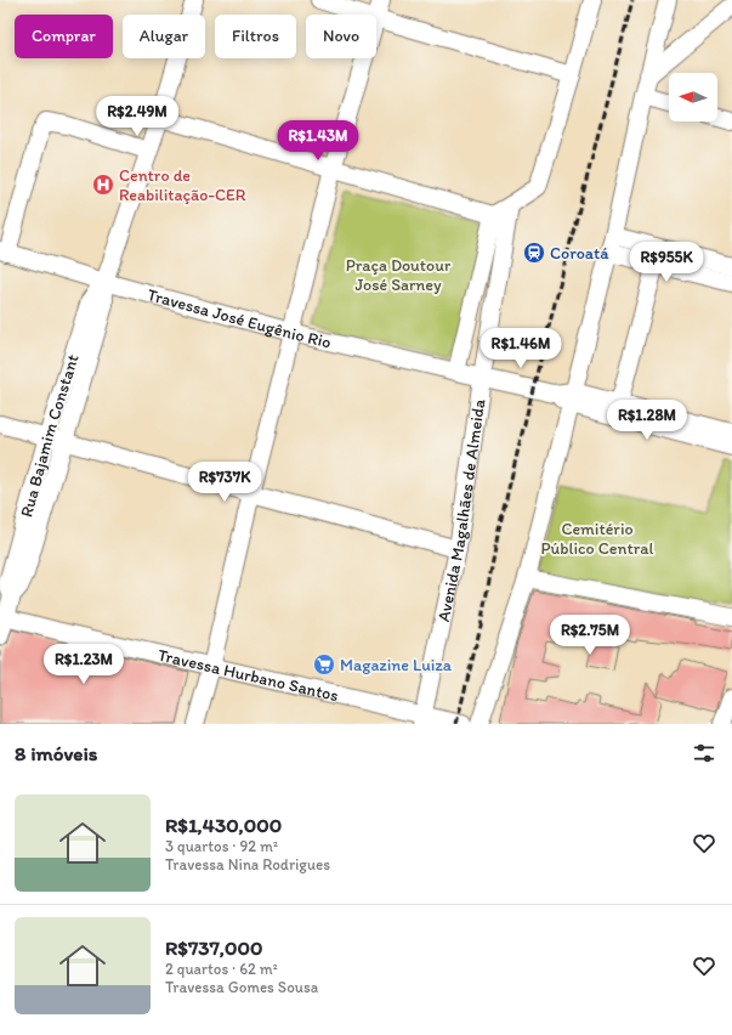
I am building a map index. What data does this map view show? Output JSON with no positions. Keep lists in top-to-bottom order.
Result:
{
  "streets": {
    "street": [
      "Travessa José Eugênio Rio",
      "Rua Bajamim Constant",
      "Avenida Magalhães de Almeida",
      "Travessa Hurbano Santos"
    ]
  },
  "crossings": [
    ["Travessa José Eugênio Rio", "Rua Bajamim Constant"],
    ["Travessa José Eugênio Rio", "Avenida Magalhães de Almeida"],
    ["Rua Bajamim Constant", "Travessa Hurbano Santos"],
    ["Avenida Magalhães de Almeida", "Travessa Hurbano Santos"]
  ],
  "parks": ["Praça Doutour José Sarney", "Cemitério Público Central"],
  "places": {
    "hospital": ["Centro de Reabilitação-CER"],
    "station": ["Coroatá"],
    "supermarket": ["Magazine Luiza"]
  },
  "north": "left",
  "page": {
    "chip": [
      "Comprar",
      "Alugar",
      "Filtros",
      "Novo"
    ],
    "price": [
      "R$2.49M",
      "R$1.43M",
      "R$955K",
      "R$1.46M",
      "R$1.28M",
      "R$737K",
      "R$2.75M",
      "R$1.23M"
    ],
    "heading": "8 imóveis",
    "list": [
      {
        "name": "R$1,430,000",
        "note": "3 quartos · 92 m² · Travessa Nina Rodrigues"
      },
      {
        "name": "R$737,000",
        "note": "2 quartos · 62 m² · Travessa Gomes Sousa"
      }
    ]
  }
}
